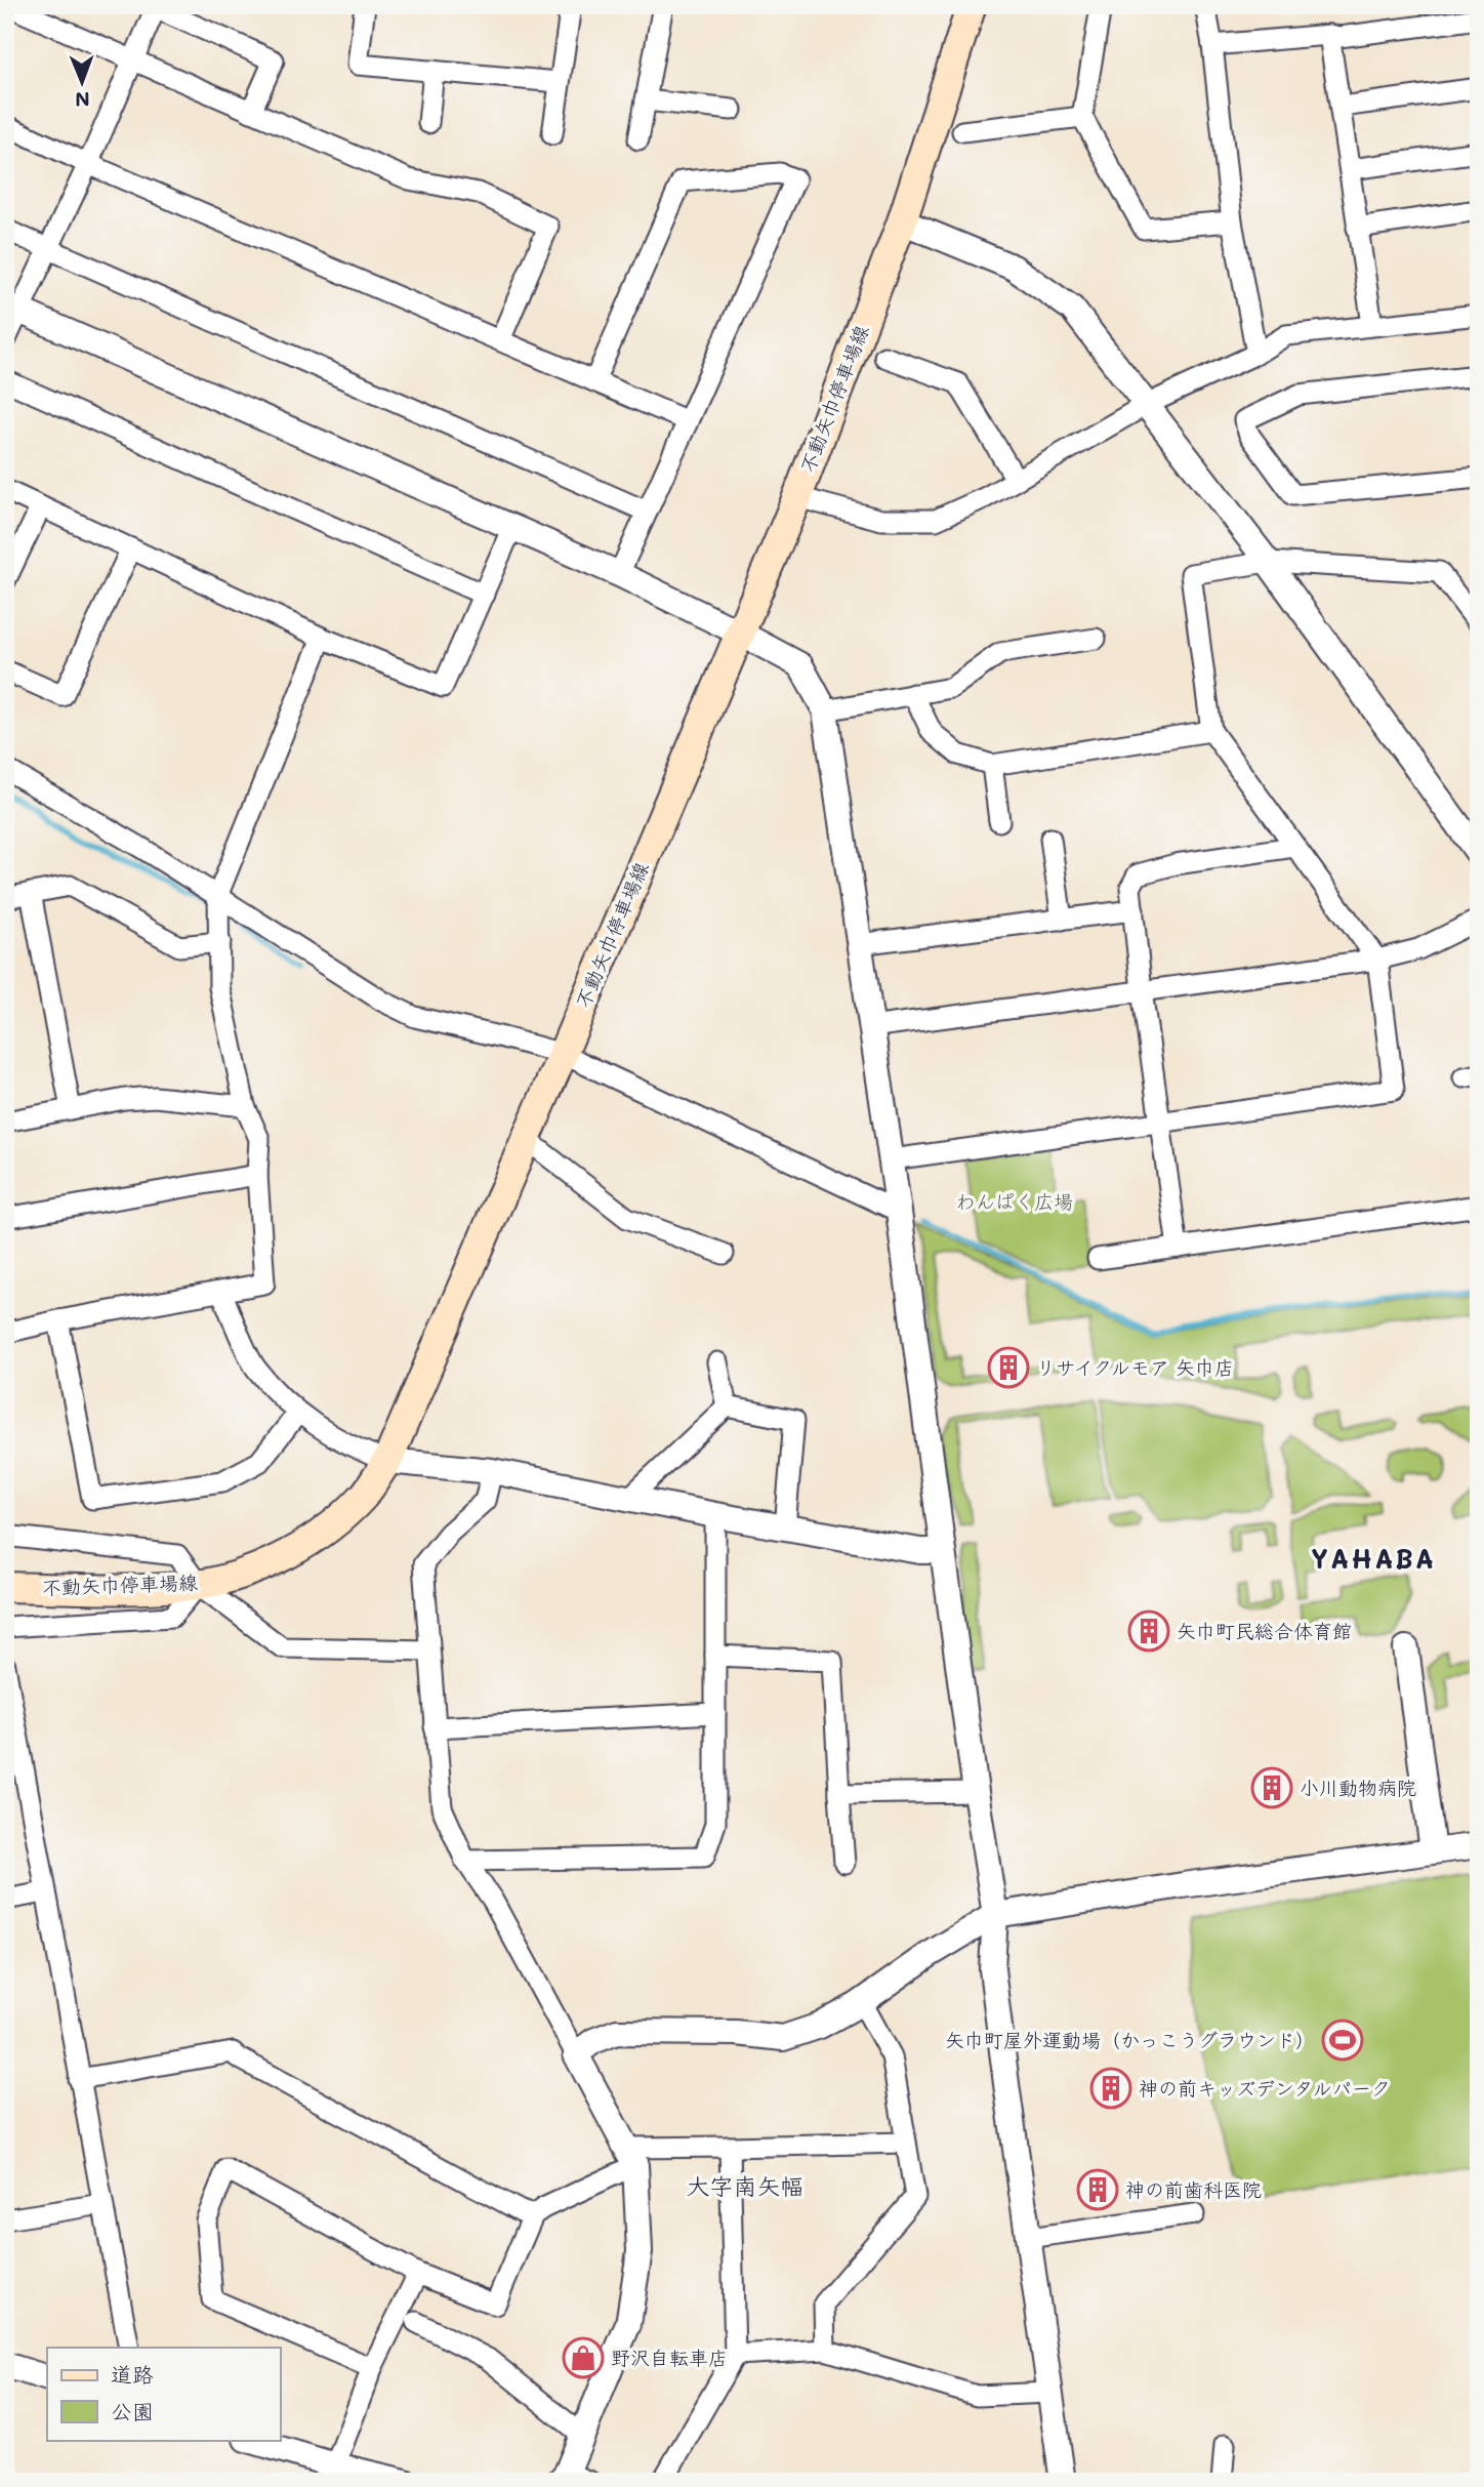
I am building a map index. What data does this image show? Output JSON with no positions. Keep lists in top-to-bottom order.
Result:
{
  "streets": {
    "main road": ["不動矢巾停車場線"]
  },
  "districts": ["YAHABA", "大字南矢幅"],
  "parks": ["わんぱく広場"],
  "places": {
    "building": [
      "リサイクルモア 矢巾店",
      "矢巾町民総合体育館",
      "小川動物病院",
      "神の前キッズデンタルパーク",
      "神の前歯科医院"
    ],
    "sports": ["矢巾町屋外運動場（かっこうグラウンド）"],
    "shop": ["野沢自転車店"]
  },
  "legend": ["道路", "公園"],
  "north": "bottom"
}
